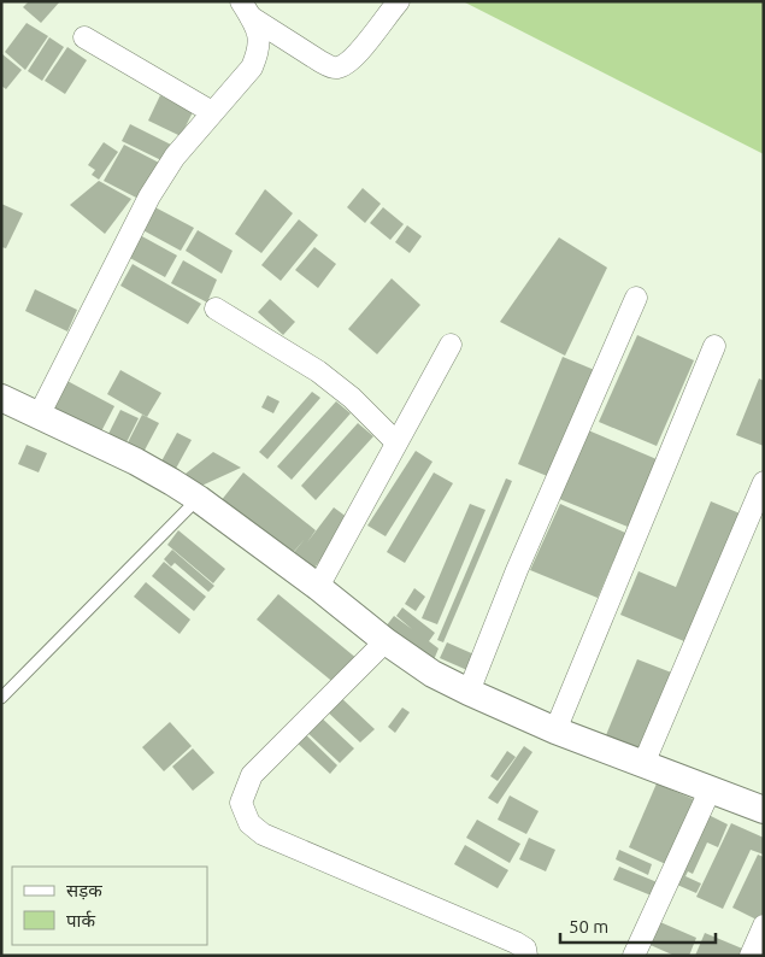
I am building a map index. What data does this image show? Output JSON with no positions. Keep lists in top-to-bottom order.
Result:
{
  "legend": ["सड़क", "पार्क"],
  "scale_bar": "50 m"
}
